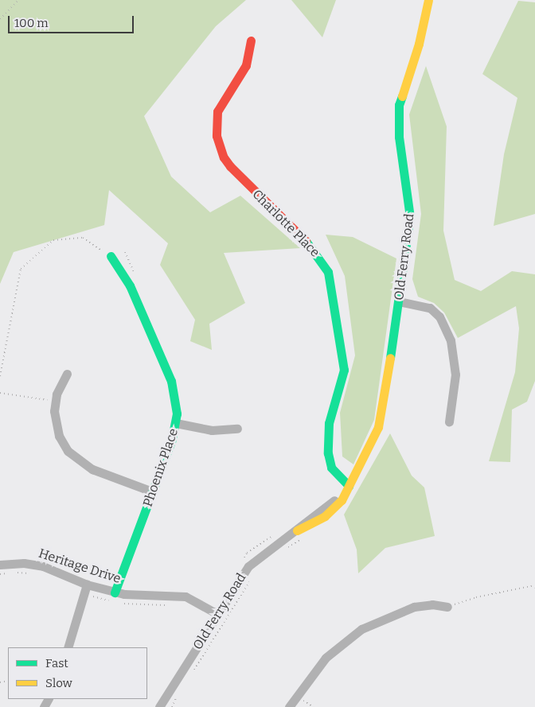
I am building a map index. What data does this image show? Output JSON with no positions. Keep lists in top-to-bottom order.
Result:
{
  "streets": {
    "street": [
      "Charlotte Place",
      "Old Ferry Road",
      "Phoenix Place",
      "Heritage Drive"
    ]
  },
  "crossings": [
    ["Charlotte Place", "Old Ferry Road"],
    ["Old Ferry Road", "Heritage Drive"],
    ["Phoenix Place", "Heritage Drive"]
  ],
  "legend": ["Fast", "Slow"],
  "scale_bar": "100 m"
}
